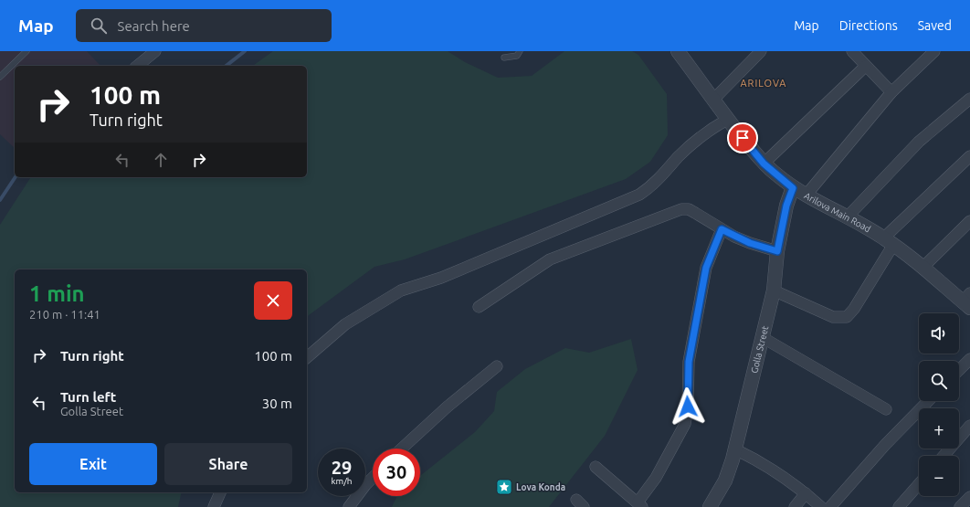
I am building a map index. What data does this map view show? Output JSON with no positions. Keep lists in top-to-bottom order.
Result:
{
  "streets": {
    "street": ["Arilova Main Road", "Golla Street"]
  },
  "crossings": [
    ["Arilova Main Road", "Golla Street"]
  ],
  "districts": ["ARILOVA"],
  "places": {
    "place": ["Lova Konda"]
  },
  "page": {
    "header": "Map",
    "search": "Search here",
    "nav": ["Map", "Directions", "Saved"],
    "turn": ["100 m", "Turn right"],
    "heading": ["1 min", "210 m · 11:41"],
    "map_buttons": ["+", "−"],
    "list": [
      {
        "name": "Turn right",
        "value": "100 m"
      },
      {
        "name": "Turn left",
        "note": "Golla Street",
        "value": "30 m"
      }
    ],
    "buttons": ["Exit", "Share"],
    "speed": "29 km/h",
    "limit": "30"
  }
}
